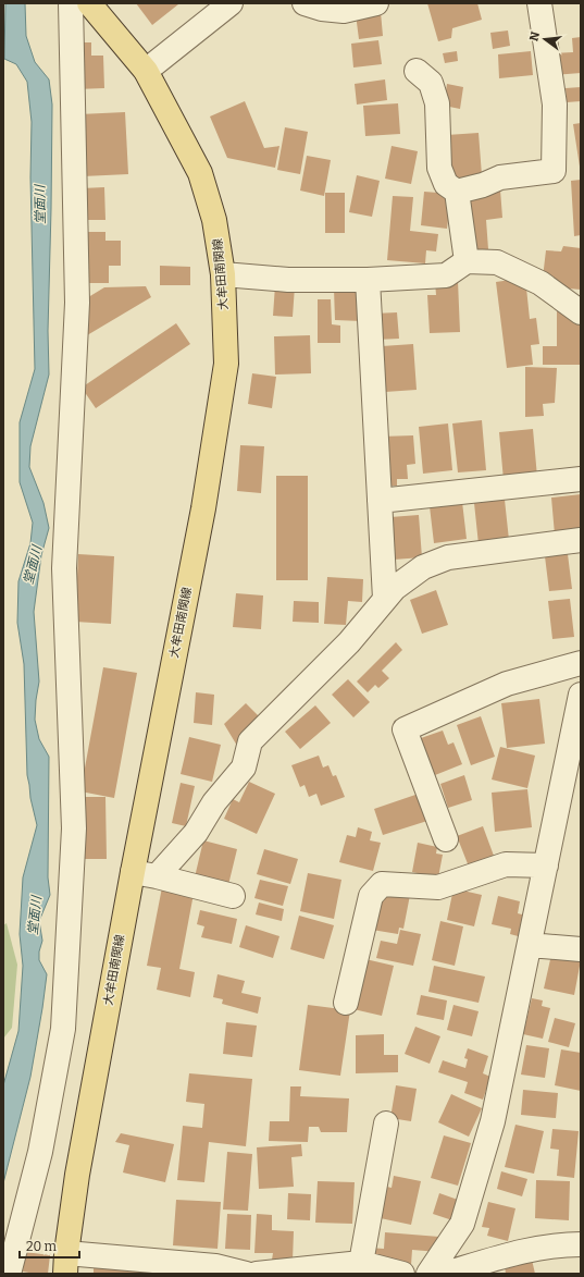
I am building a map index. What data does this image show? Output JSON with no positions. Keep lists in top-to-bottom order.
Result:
{
  "streets": {
    "main road": ["大牟田南関線"]
  },
  "water": ["堂面川"],
  "scale_bar": "20 m",
  "north": "left"
}
